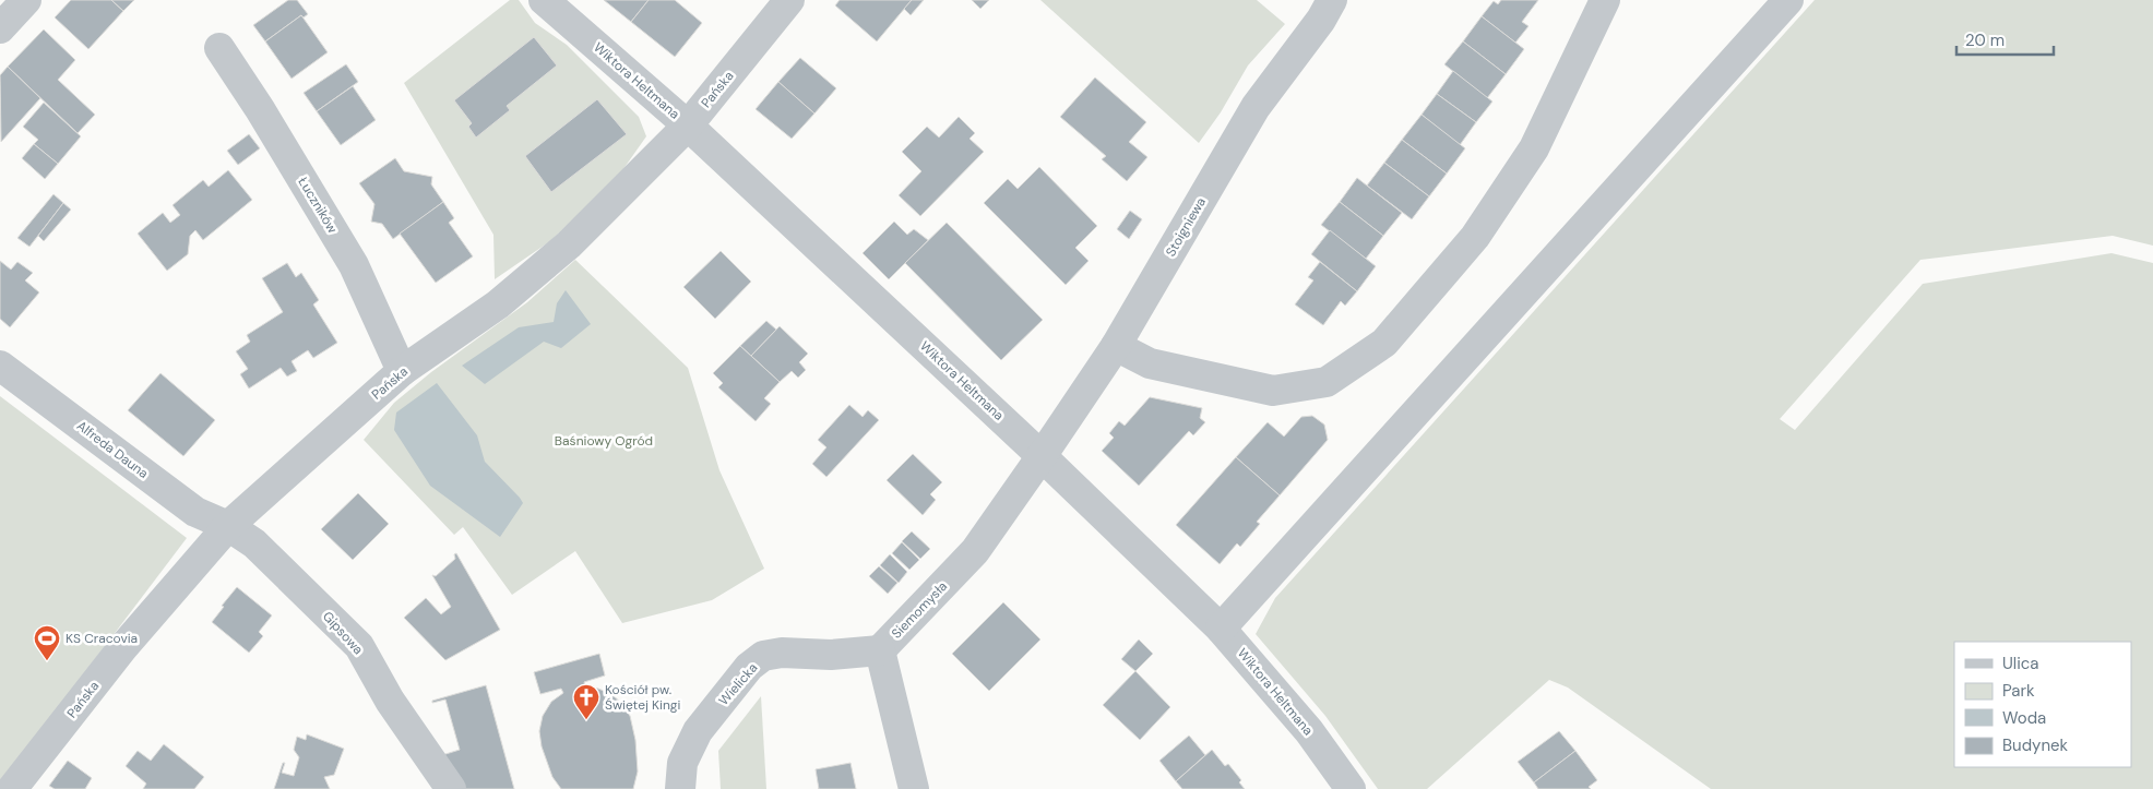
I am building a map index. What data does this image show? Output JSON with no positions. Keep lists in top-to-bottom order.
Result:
{
  "streets": {
    "street": [
      "Wiktora Heltmana",
      "Pańska",
      "Łuczników",
      "Stoigniewa",
      "Alfreda Dauna",
      "Siemomysła",
      "Gipsowa",
      "Wielicka"
    ]
  },
  "crossings": [
    ["Wiktora Heltmana", "Pańska"],
    ["Wiktora Heltmana", "Stoigniewa"],
    ["Wiktora Heltmana", "Siemomysła"],
    ["Pańska", "Łuczników"],
    ["Pańska", "Alfreda Dauna"],
    ["Pańska", "Gipsowa"],
    ["Stoigniewa", "Siemomysła"],
    ["Alfreda Dauna", "Gipsowa"],
    ["Siemomysła", "Wielicka"]
  ],
  "parks": ["Baśniowy Ogród"],
  "places": {
    "sports": ["KS Cracovia"],
    "church": ["Kościół pw. Świętej Kingi"]
  },
  "legend": [
    "Ulica",
    "Park",
    "Woda",
    "Budynek"
  ],
  "scale_bar": "20 m"
}
